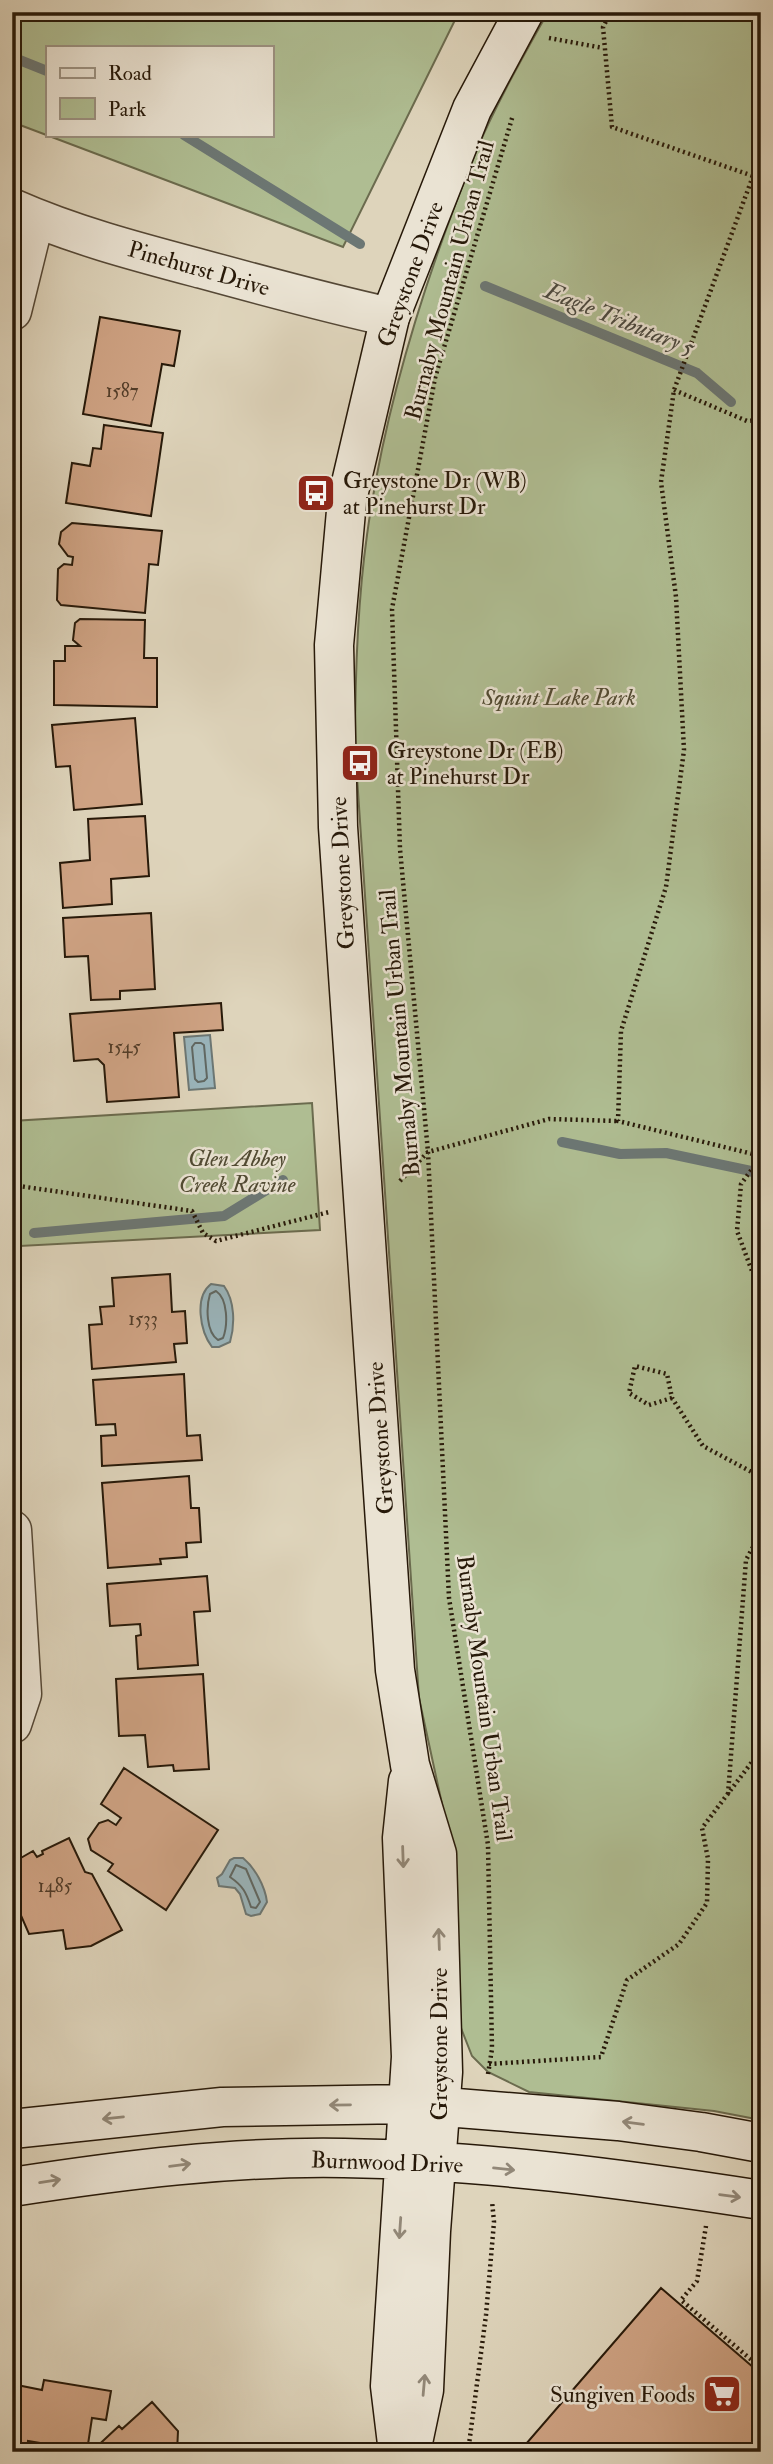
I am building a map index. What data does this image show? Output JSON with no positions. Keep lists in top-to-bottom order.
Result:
{
  "streets": {
    "street": ["Pinehurst Drive", "Greystone Drive", "Burnwood Drive"],
    "path": ["Burnaby Mountain Urban Trail"]
  },
  "crossings": [
    ["Pinehurst Drive", "Greystone Drive"],
    ["Greystone Drive", "Burnwood Drive"]
  ],
  "water": ["Eagle Tributary 5"],
  "parks": ["Squint Lake Park", "Glen Abbey Creek Ravine"],
  "places": {
    "bus stop": ["Greystone Dr (WB) at Pinehurst Dr", "Greystone Dr (EB) at Pinehurst Dr"],
    "supermarket": ["Sungiven Foods"]
  },
  "house_numbers": [
    "1587",
    "1545",
    "1533",
    "1485"
  ],
  "legend": ["Road", "Park"]
}
